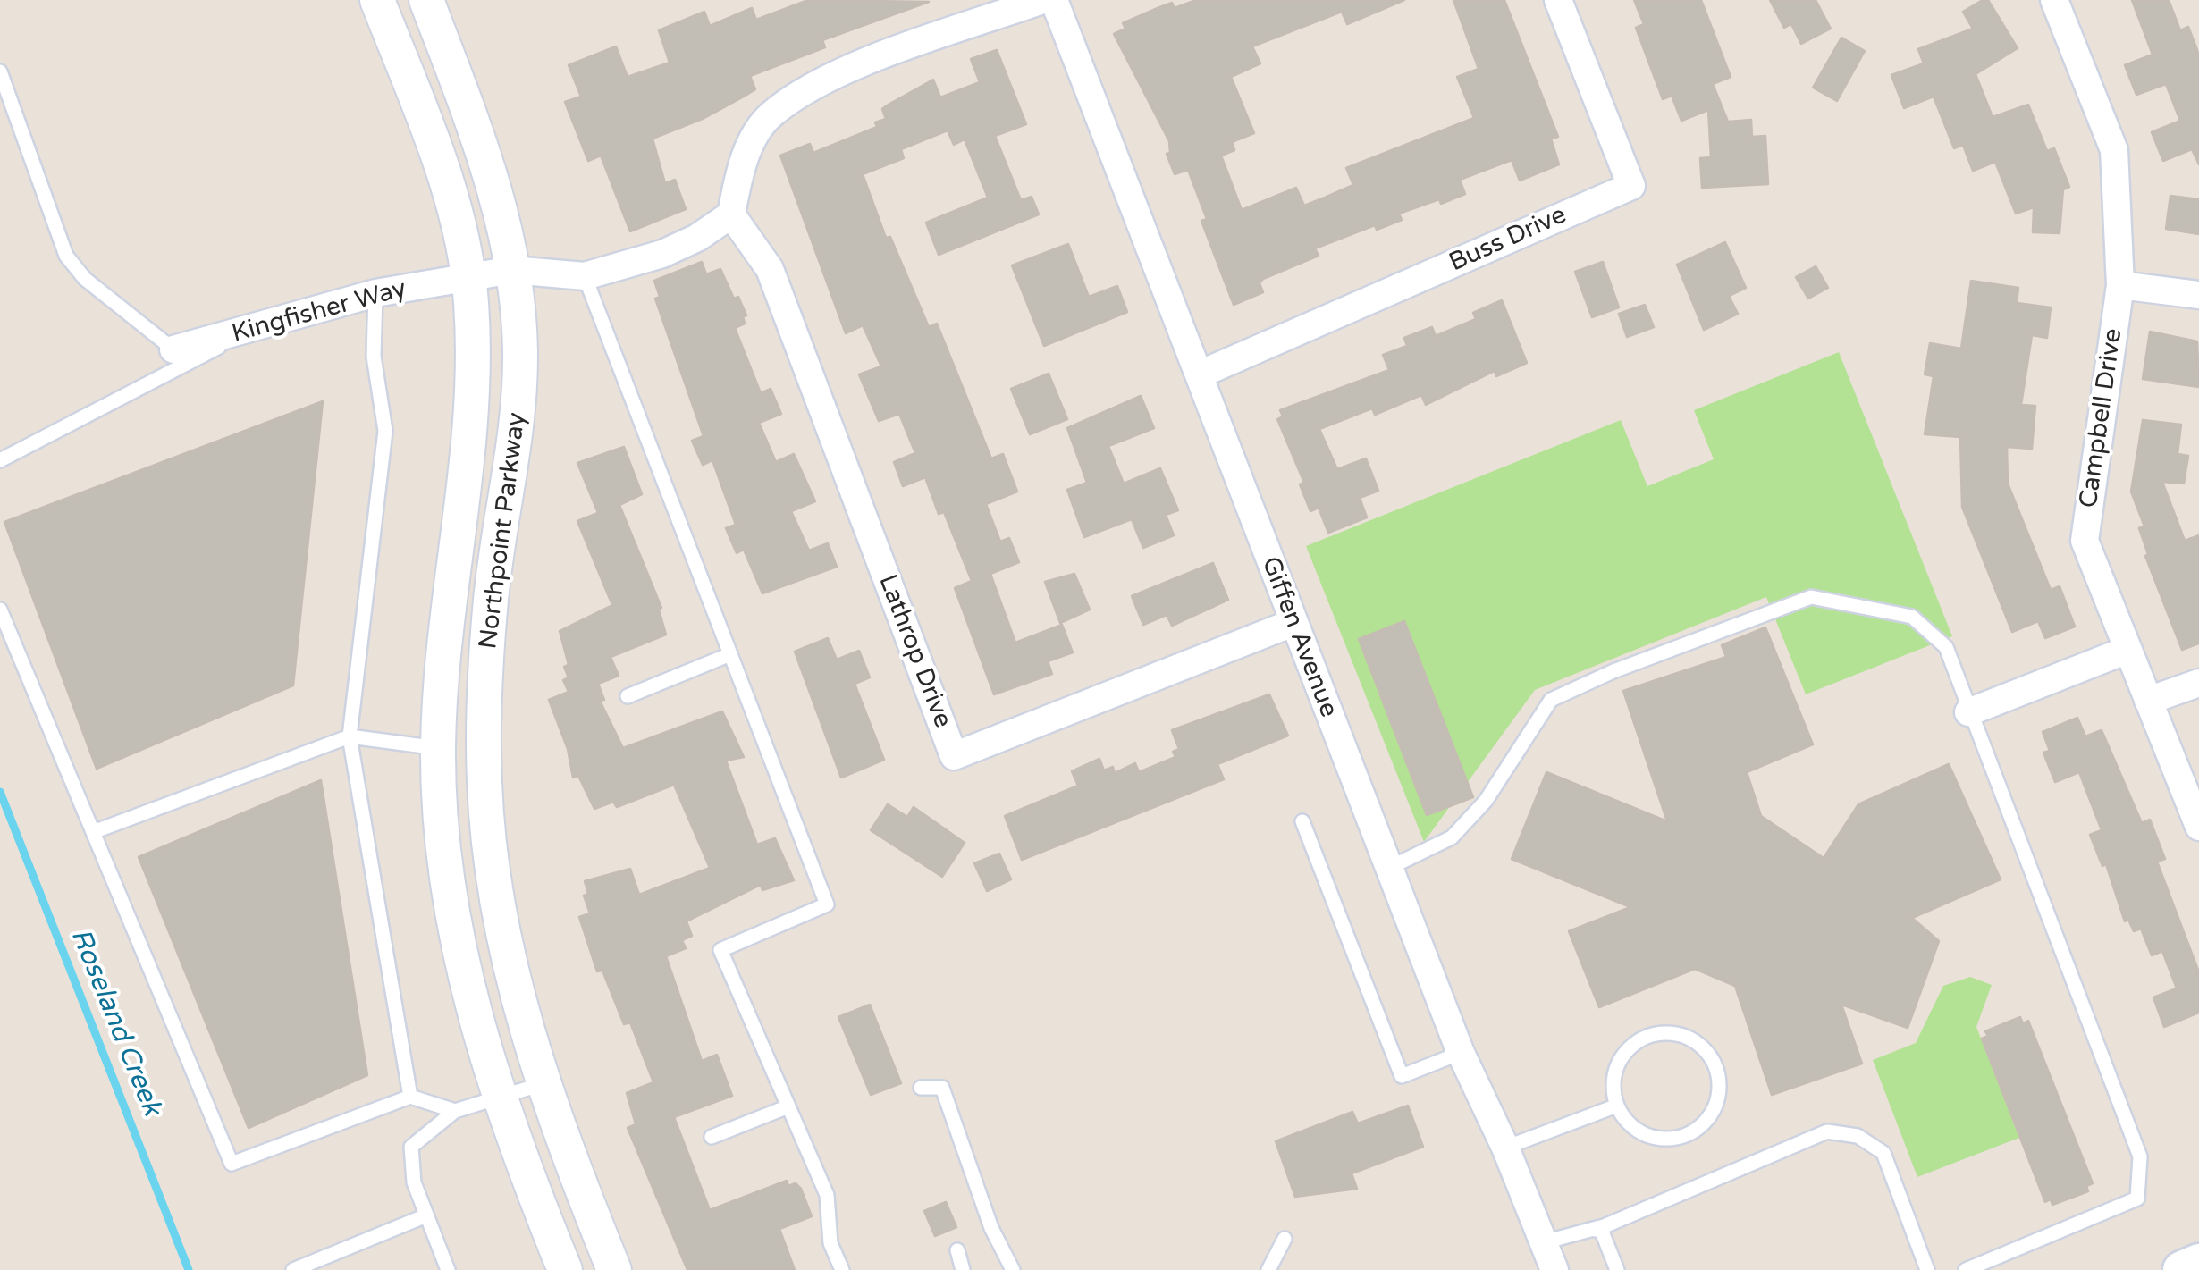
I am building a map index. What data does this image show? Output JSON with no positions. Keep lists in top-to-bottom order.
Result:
{
  "streets": {
    "street": [
      "Buss Drive",
      "Kingfisher Way",
      "Campbell Drive",
      "Northpoint Parkway",
      "Giffen Avenue",
      "Lathrop Drive"
    ]
  },
  "crossings": [
    ["Buss Drive", "Giffen Avenue"],
    ["Kingfisher Way", "Northpoint Parkway"],
    ["Giffen Avenue", "Lathrop Drive"]
  ],
  "water": ["Roseland Creek"]
}
